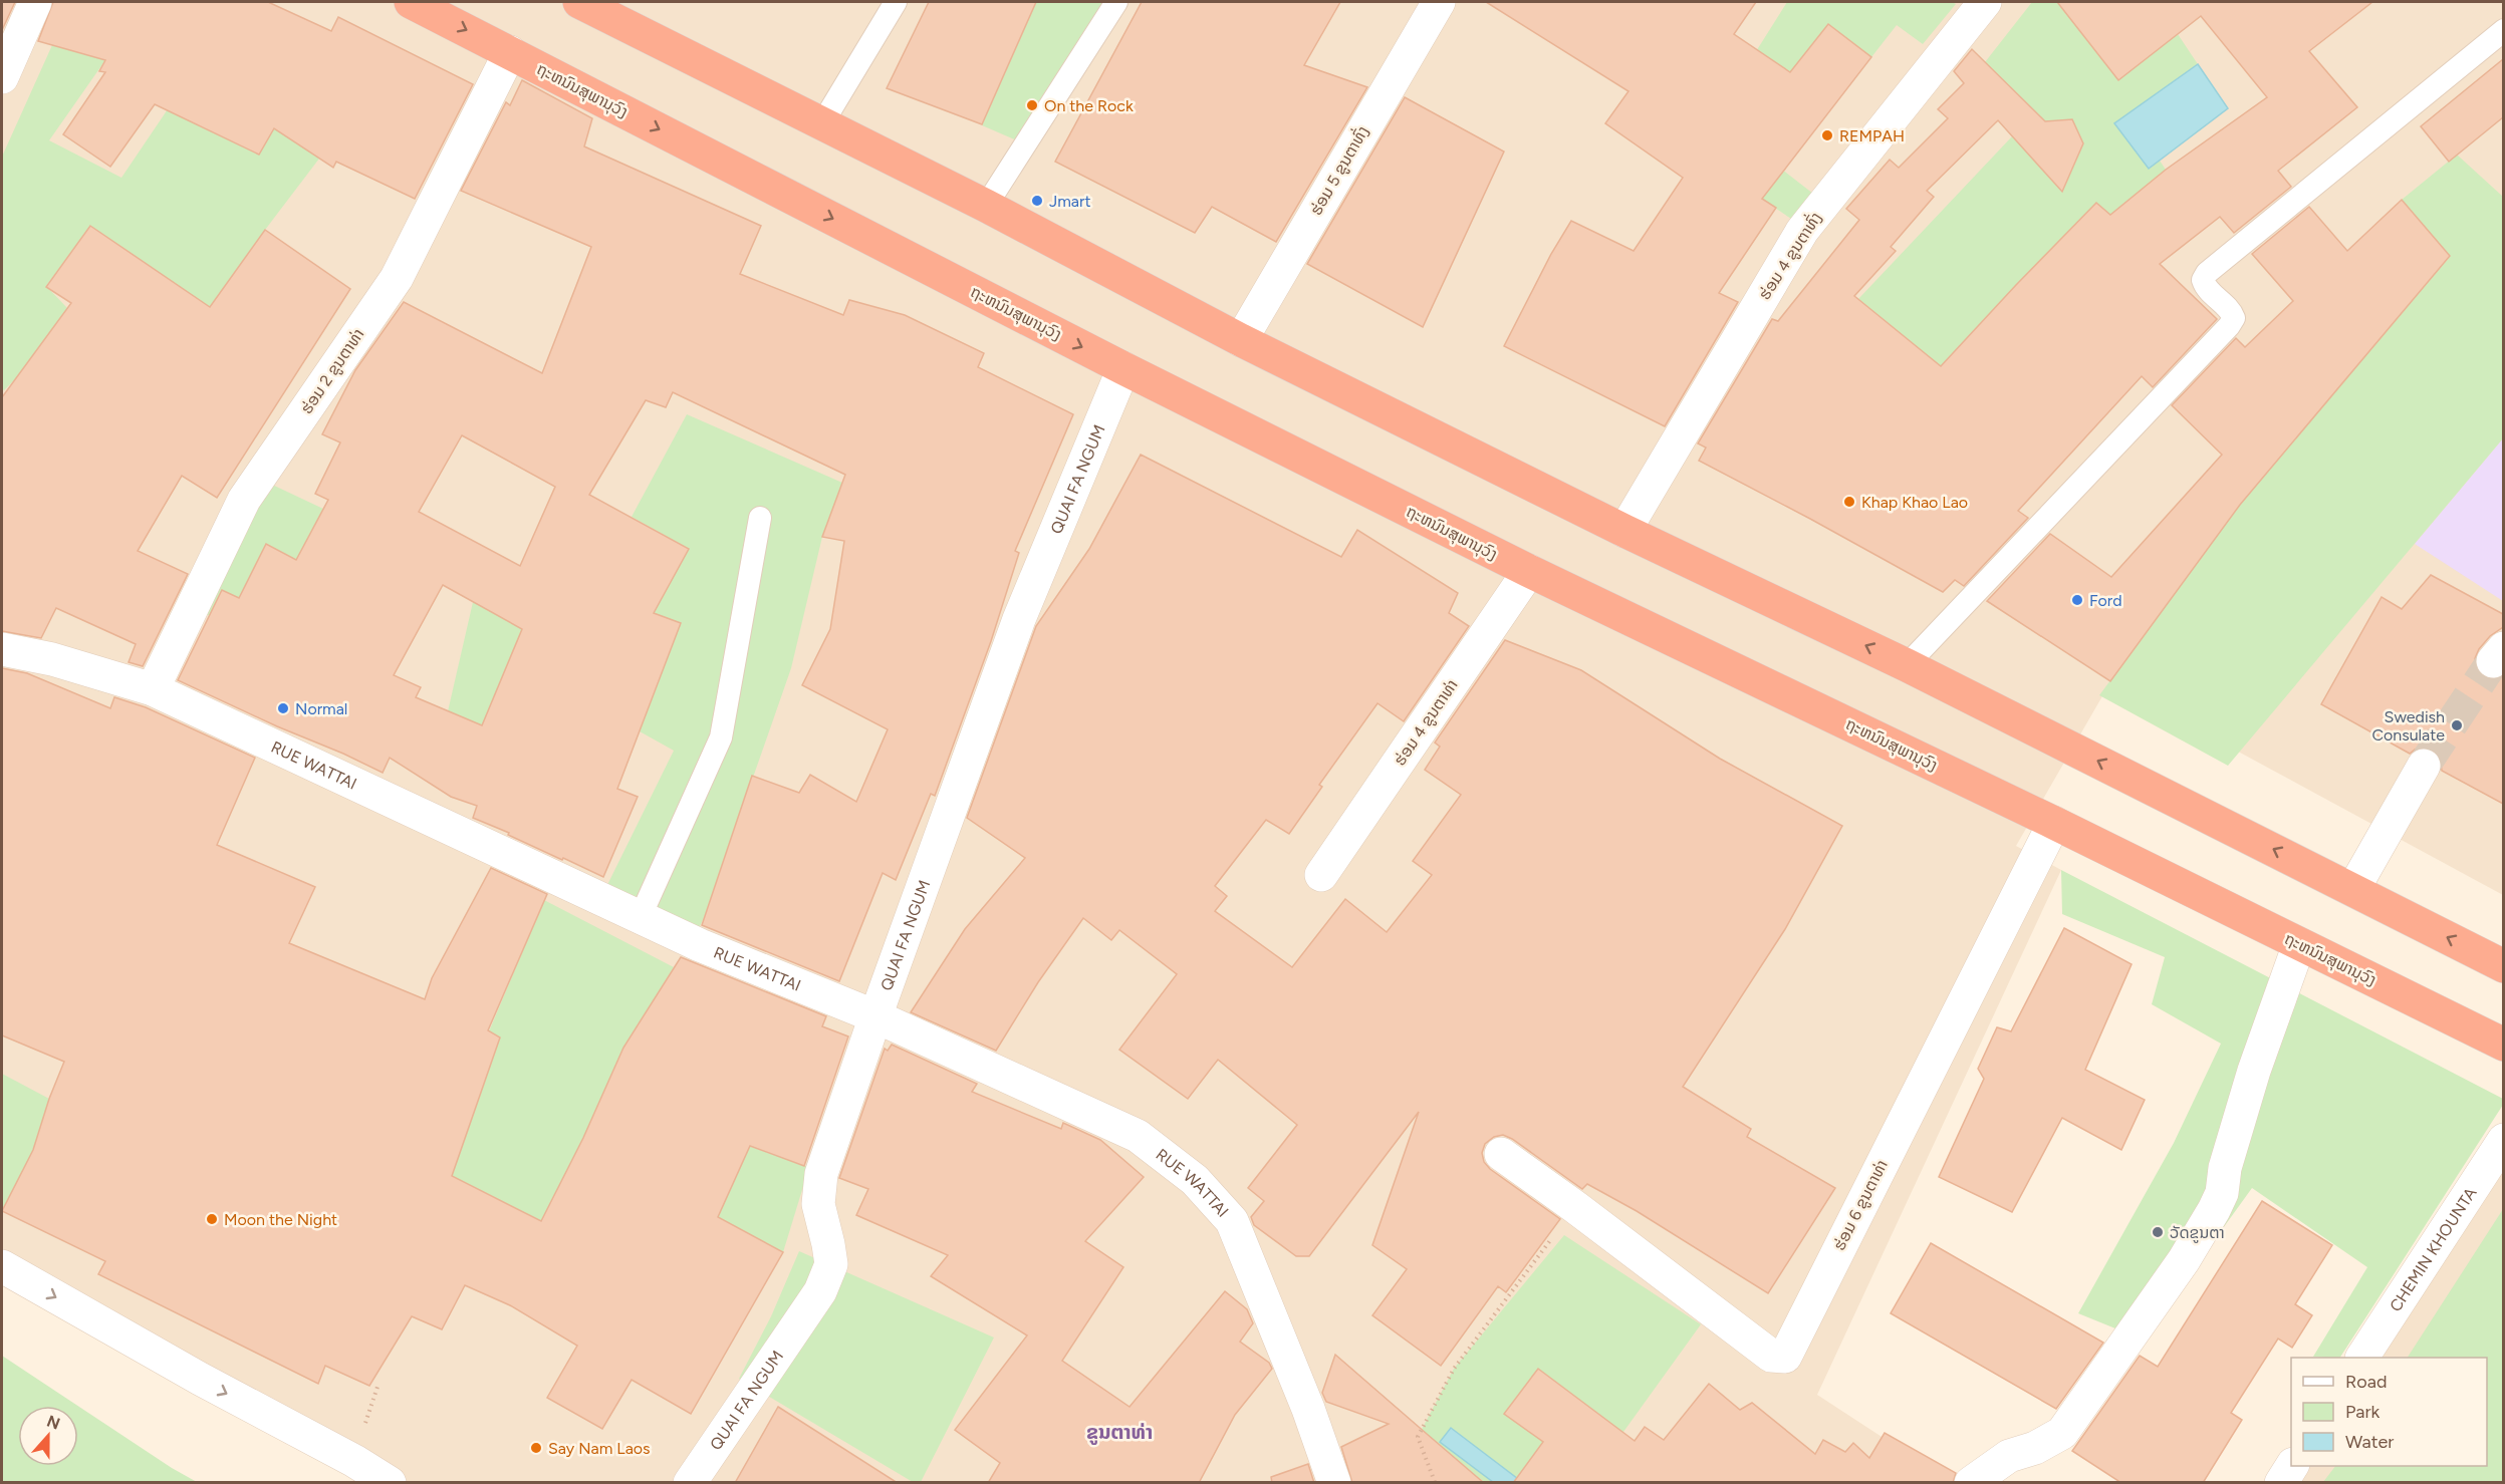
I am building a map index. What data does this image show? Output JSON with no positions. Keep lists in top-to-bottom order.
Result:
{
  "streets": {
    "highway": ["ຖະຫນົນສຸພານຸວົງ"],
    "street": [
      "ຮ່ອມ 5 ຂູນຕາທົ່ງ",
      "ຮ່ອມ 4 ຂູນຕາທົ່ງ",
      "ຮ່ອມ 2 ຂູນຕາທ່າ",
      "QUAI FA NGUM",
      "ຮ່ອມ 4 ຂູນຕາທ່າ",
      "RUE WATTAI",
      "ຮ່ອມ 6 ຂູນຕາທ່າ",
      "CHEMIN KHOUNTA"
    ]
  },
  "crossings": [
    ["ຖະຫນົນສຸພານຸວົງ", "ຮ່ອມ 2 ຂູນຕາທ່າ"],
    ["ຖະຫນົນສຸພານຸວົງ", "QUAI FA NGUM"],
    ["ຖະຫນົນສຸພານຸວົງ", "ຮ່ອມ 4 ຂູນຕາທ່າ"],
    ["ຖະຫນົນສຸພານຸວົງ", "ຮ່ອມ 6 ຂູນຕາທ່າ"],
    ["ຮ່ອມ 2 ຂູນຕາທ່າ", "RUE WATTAI"],
    ["QUAI FA NGUM", "RUE WATTAI"]
  ],
  "districts": ["ຂູນຕາທ່າ"],
  "places": [
    "On the Rock",
    "REMPAH",
    "Jmart",
    "Khap Khao Lao",
    "Ford",
    "Normal",
    "Swedish Consulate",
    "Moon the Night",
    "ວັດຂູນຕາ",
    "Say Nam Laos"
  ],
  "legend": ["Road", "Park", "Water"],
  "north": "top"
}
